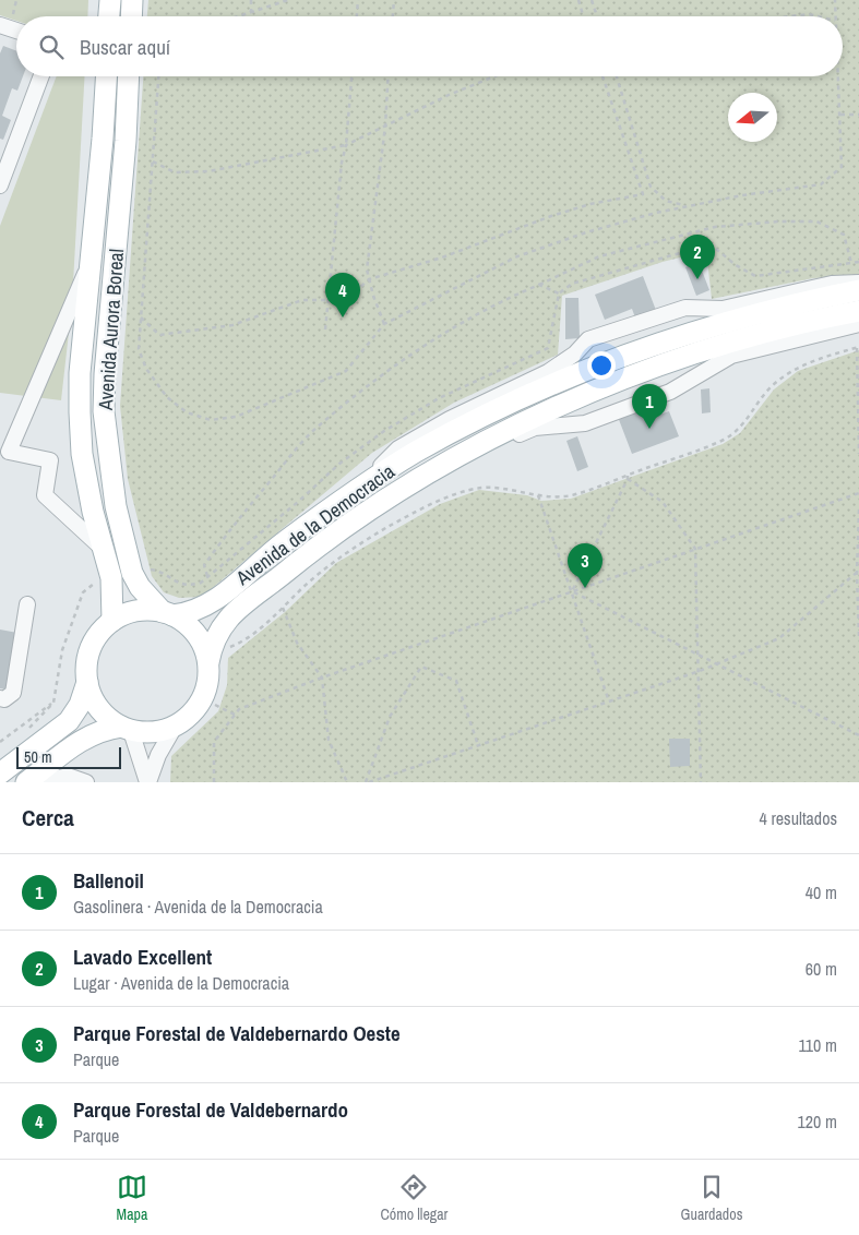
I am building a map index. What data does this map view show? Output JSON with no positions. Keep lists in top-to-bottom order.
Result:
{
  "streets": {
    "main road": ["Avenida Aurora Boreal", "Avenida de la Democracia"]
  },
  "crossings": [
    ["Avenida Aurora Boreal", "Avenida de la Democracia"]
  ],
  "scale_bar": "50 m",
  "north": "left",
  "page": {
    "search": "Buscar aquí",
    "pins": [
      "2",
      "4",
      "1",
      "3"
    ],
    "scale": "50 m",
    "heading": ["Cerca", "4 resultados"],
    "list": [
      {
        "mark": "1",
        "name": "Ballenoil",
        "note": "Gasolinera · Avenida de la Democracia",
        "value": "40 m"
      },
      {
        "mark": "2",
        "name": "Lavado Excellent",
        "note": "Lugar · Avenida de la Democracia",
        "value": "60 m"
      },
      {
        "mark": "3",
        "name": "Parque Forestal de Valdebernardo Oeste",
        "note": "Parque",
        "value": "110 m"
      },
      {
        "mark": "4",
        "name": "Parque Forestal de Valdebernardo",
        "note": "Parque",
        "value": "120 m"
      }
    ],
    "nav": ["Mapa", "Cómo llegar", "Guardados"]
  }
}
